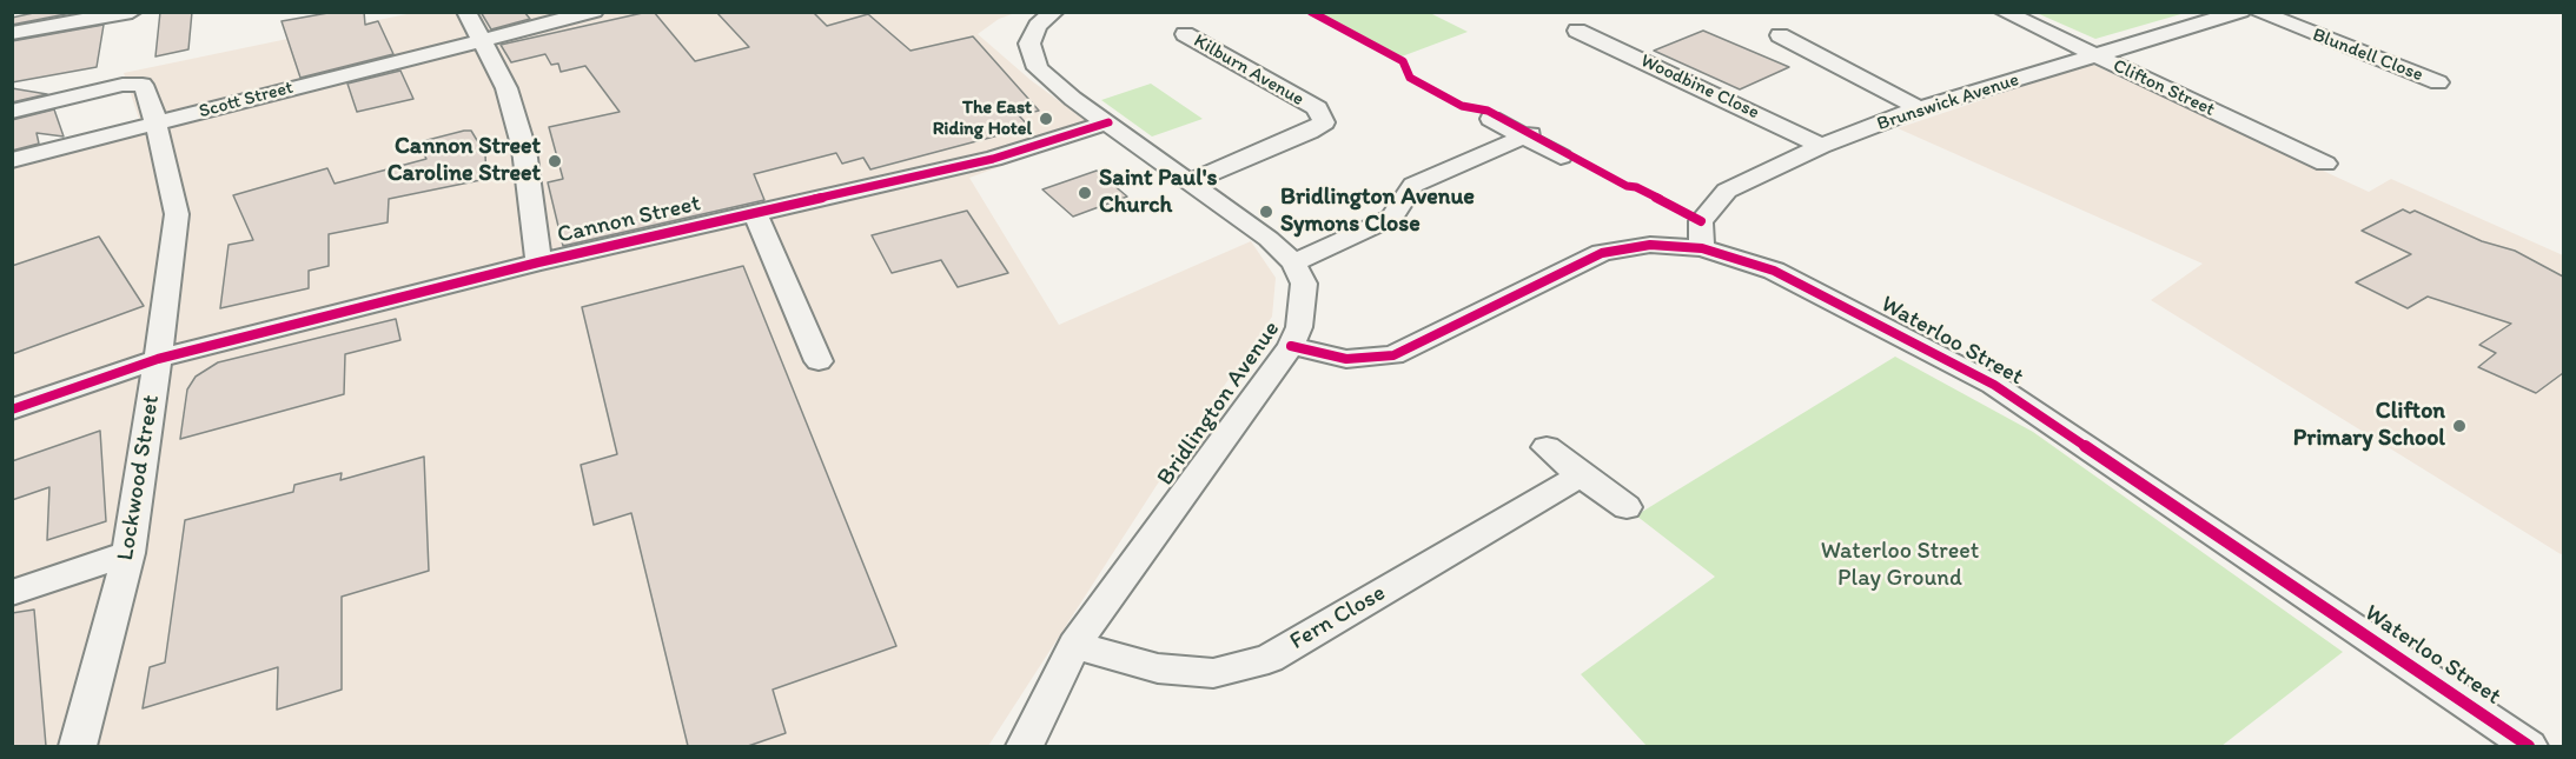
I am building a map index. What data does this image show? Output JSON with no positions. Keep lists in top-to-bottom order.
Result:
{
  "streets": {
    "street": [
      "Blundell Close",
      "Kilburn Avenue",
      "Woodbine Close",
      "Clifton Street",
      "Scott Street",
      "Brunswick Avenue",
      "Cannon Street",
      "Waterloo Street",
      "Bridlington Avenue",
      "Lockwood Street",
      "Fern Close"
    ]
  },
  "crossings": [
    ["Woodbine Close", "Brunswick Avenue"],
    ["Clifton Street", "Brunswick Avenue"],
    ["Scott Street", "Lockwood Street"],
    ["Brunswick Avenue", "Waterloo Street"],
    ["Cannon Street", "Lockwood Street"],
    ["Waterloo Street", "Bridlington Avenue"],
    ["Bridlington Avenue", "Fern Close"]
  ],
  "parks": ["Waterloo Street Play Ground"],
  "places": [
    "The East Riding Hotel",
    "Cannon Street Caroline Street",
    "Saint Paul's Church",
    "Bridlington Avenue Symons Close",
    "Clifton Primary School"
  ]
}
